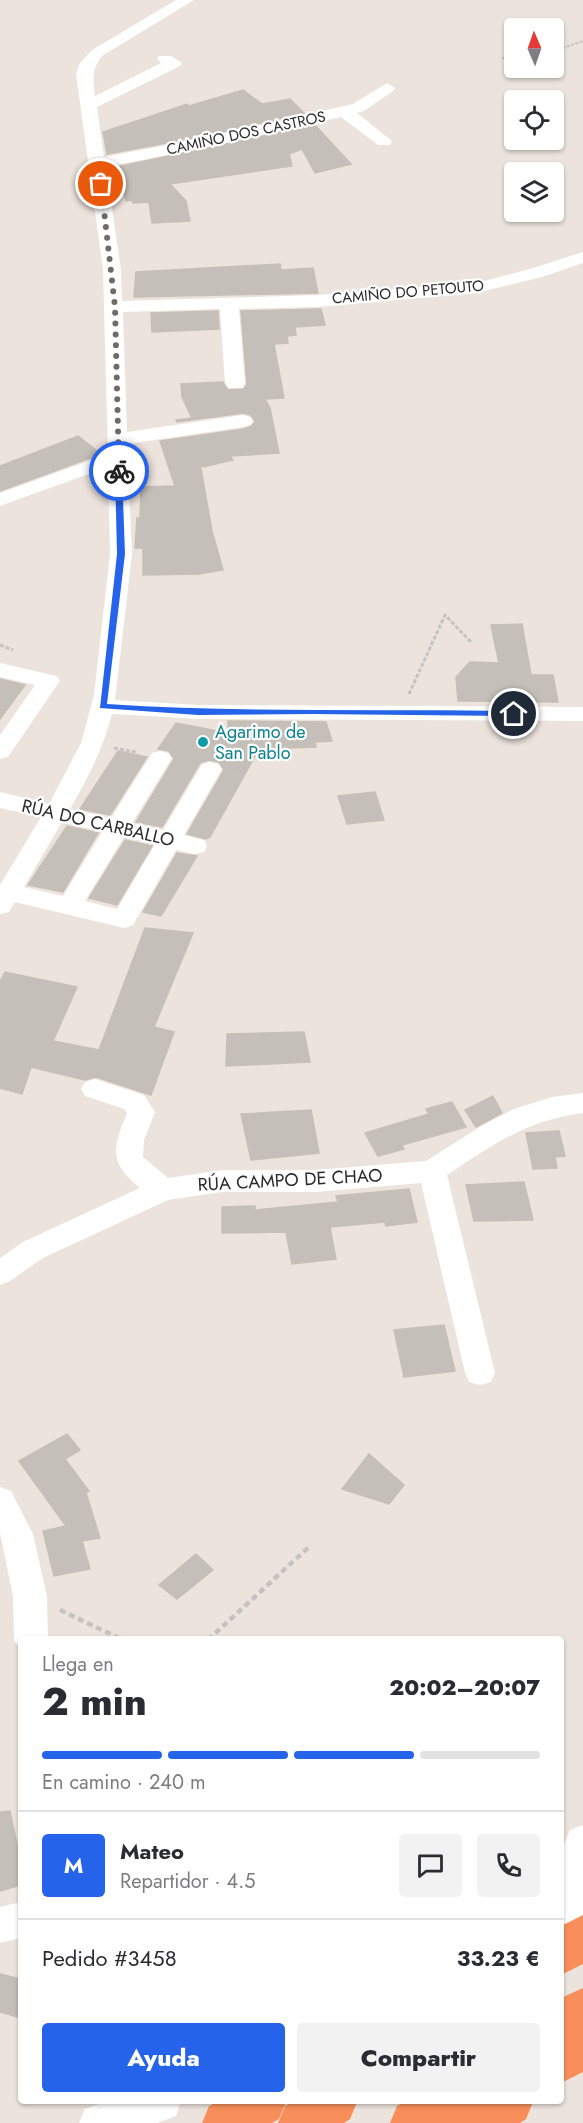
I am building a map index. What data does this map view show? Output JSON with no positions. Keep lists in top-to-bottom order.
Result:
{
  "streets": {
    "street": [
      "CAMIÑO DOS CASTROS",
      "CAMIÑO DO PETOUTO",
      "RÚA DO CARBALLO",
      "RÚA CAMPO DE CHAO"
    ]
  },
  "places": ["Agarimo de San Pablo"],
  "north": "top",
  "page": {
    "heading": ["2 min", "Llega en", "20:02–20:07"],
    "panel": [
      "Mateo",
      "Repartidor · 4.5",
      "Pedido #3458",
      "33.23 €"
    ],
    "bar": "En camino · 240 m",
    "round": "M",
    "buttons": ["Ayuda", "Compartir"]
  }
}
